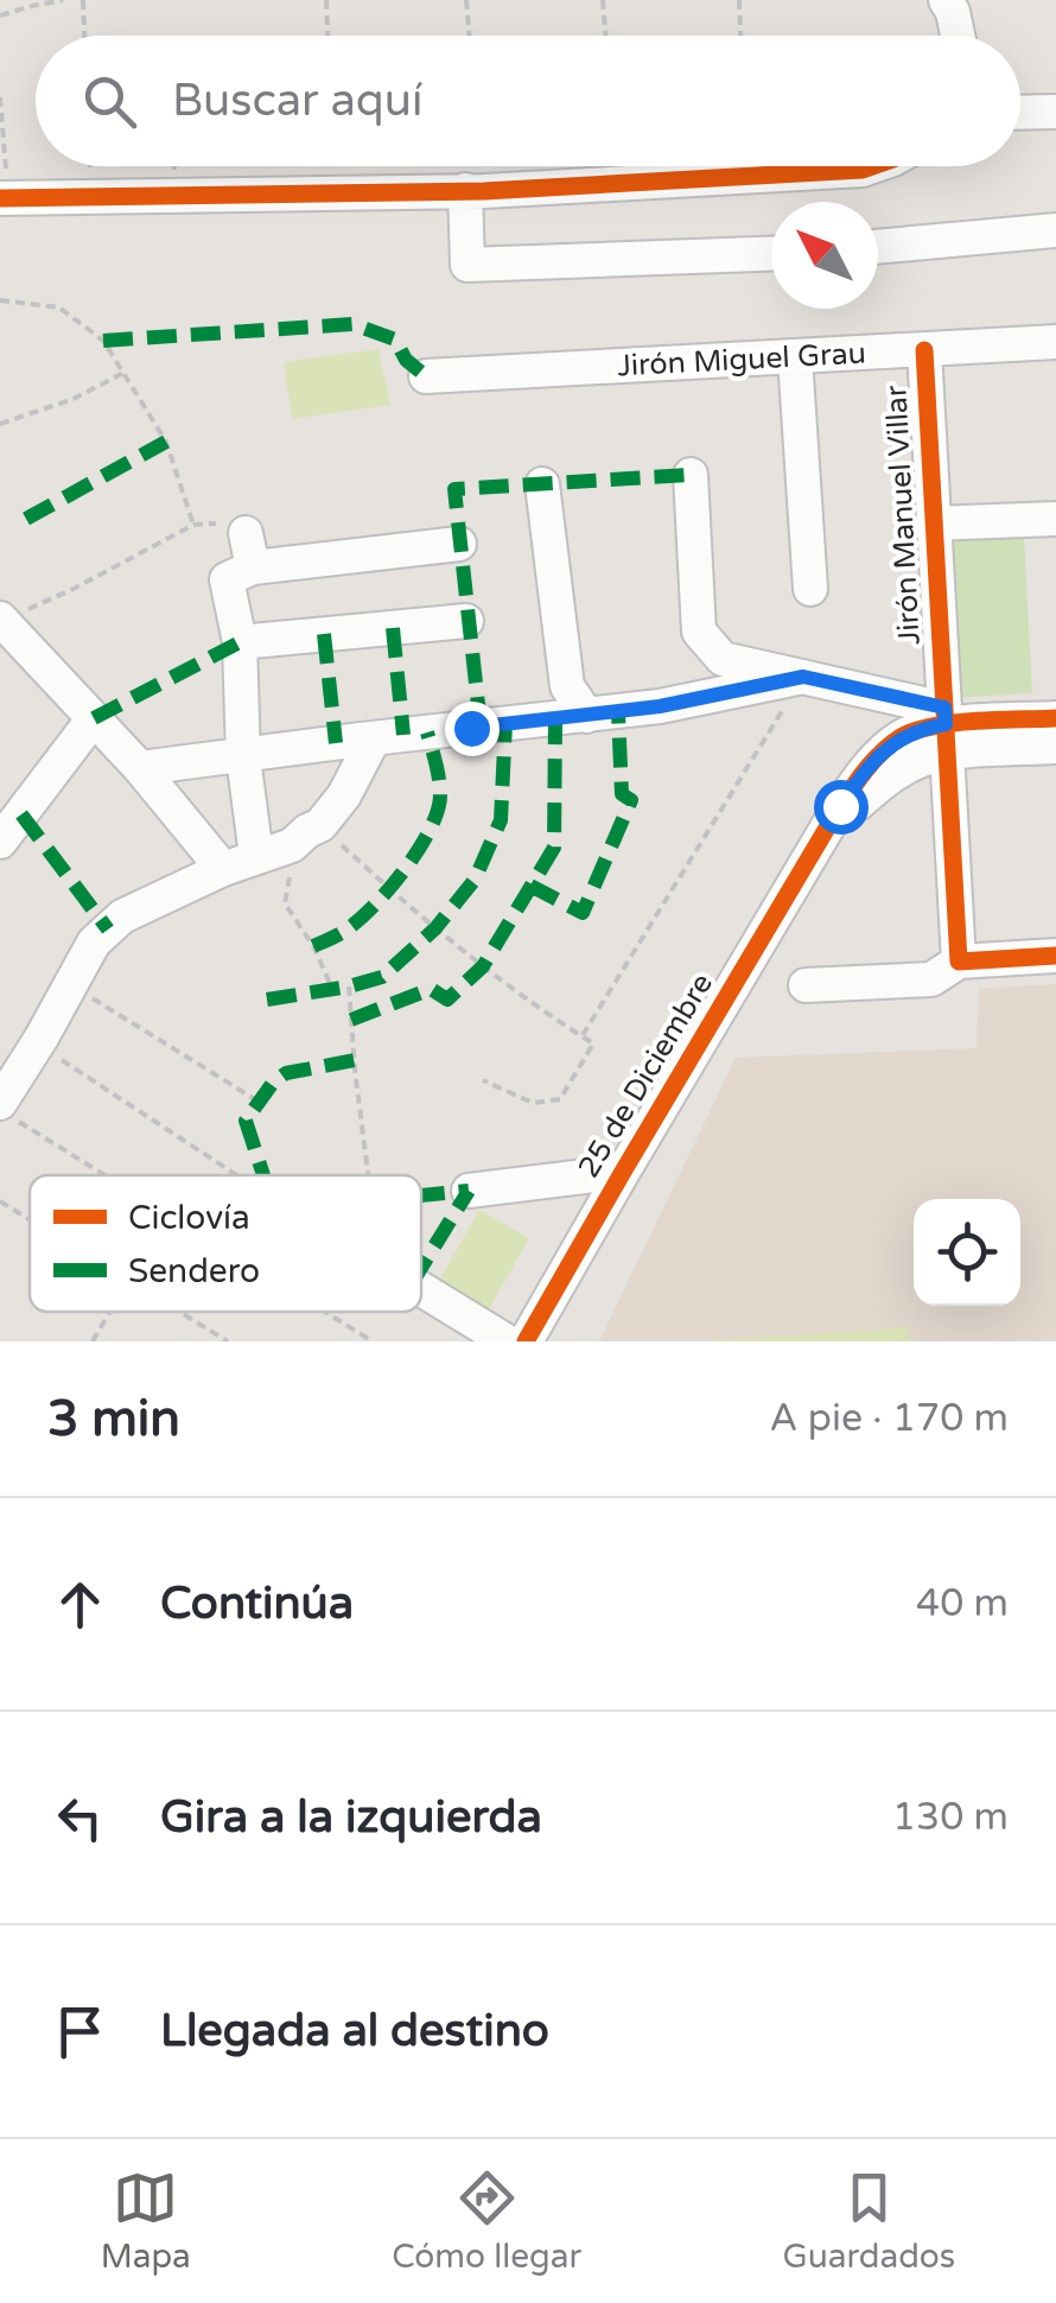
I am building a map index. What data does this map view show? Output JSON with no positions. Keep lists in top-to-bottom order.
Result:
{
  "streets": {
    "street": ["Jirón Miguel Grau", "Jirón Manuel Villar", "25 de Diciembre"]
  },
  "crossings": [
    ["Jirón Miguel Grau", "Jirón Manuel Villar"],
    ["Jirón Manuel Villar", "25 de Diciembre"]
  ],
  "legend": ["Ciclovía", "Sendero"],
  "north": "top left",
  "page": {
    "search": "Buscar aquí",
    "heading": ["3 min", "A pie · 170 m"],
    "list": [
      ["Continúa", "40 m"],
      ["Gira a la izquierda", "130 m"],
      "Llegada al destino"
    ],
    "nav": ["Mapa", "Cómo llegar", "Guardados"]
  }
}
